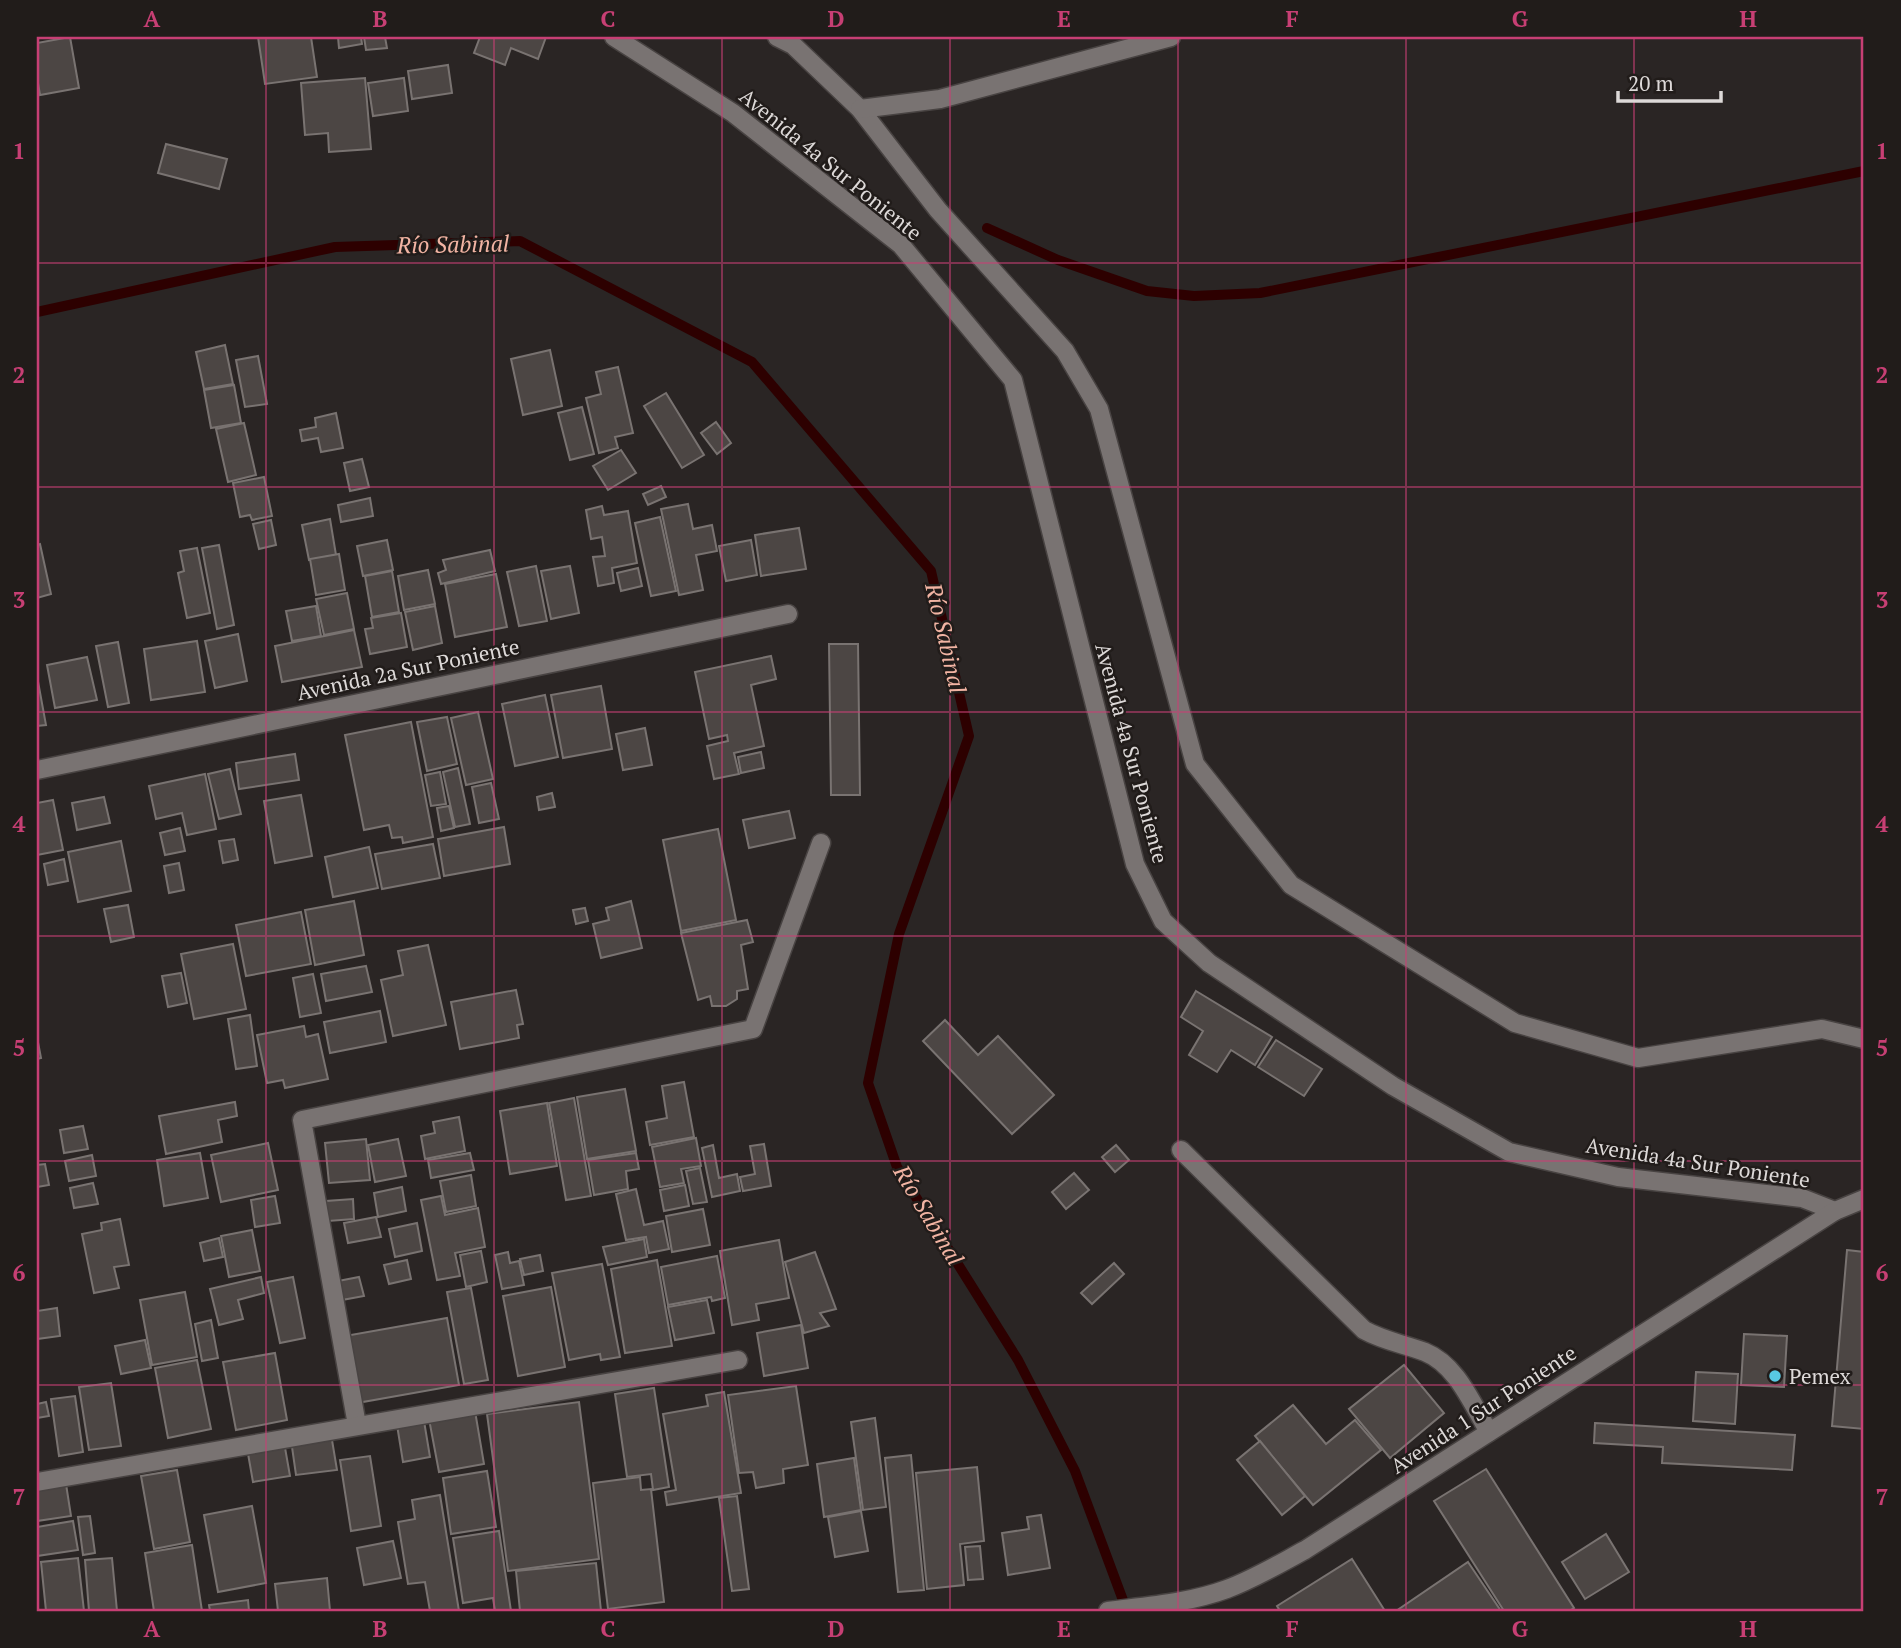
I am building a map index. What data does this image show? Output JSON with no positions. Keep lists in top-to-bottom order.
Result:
{
  "streets": {
    "street": ["Avenida 4a Sur Poniente", "Avenida 2a Sur Poniente", "Avenida 1 Sur Poniente"]
  },
  "crossings": [
    ["Avenida 4a Sur Poniente", "Avenida 1 Sur Poniente"]
  ],
  "water": ["Río Sabinal"],
  "places": ["Pemex"],
  "scale_bar": "20 m",
  "grid": {
    "columns": [
      "A",
      "B",
      "C",
      "D",
      "E",
      "F",
      "G",
      "H"
    ],
    "rows": [
      "1",
      "2",
      "3",
      "4",
      "5",
      "6",
      "7"
    ]
  }
}
